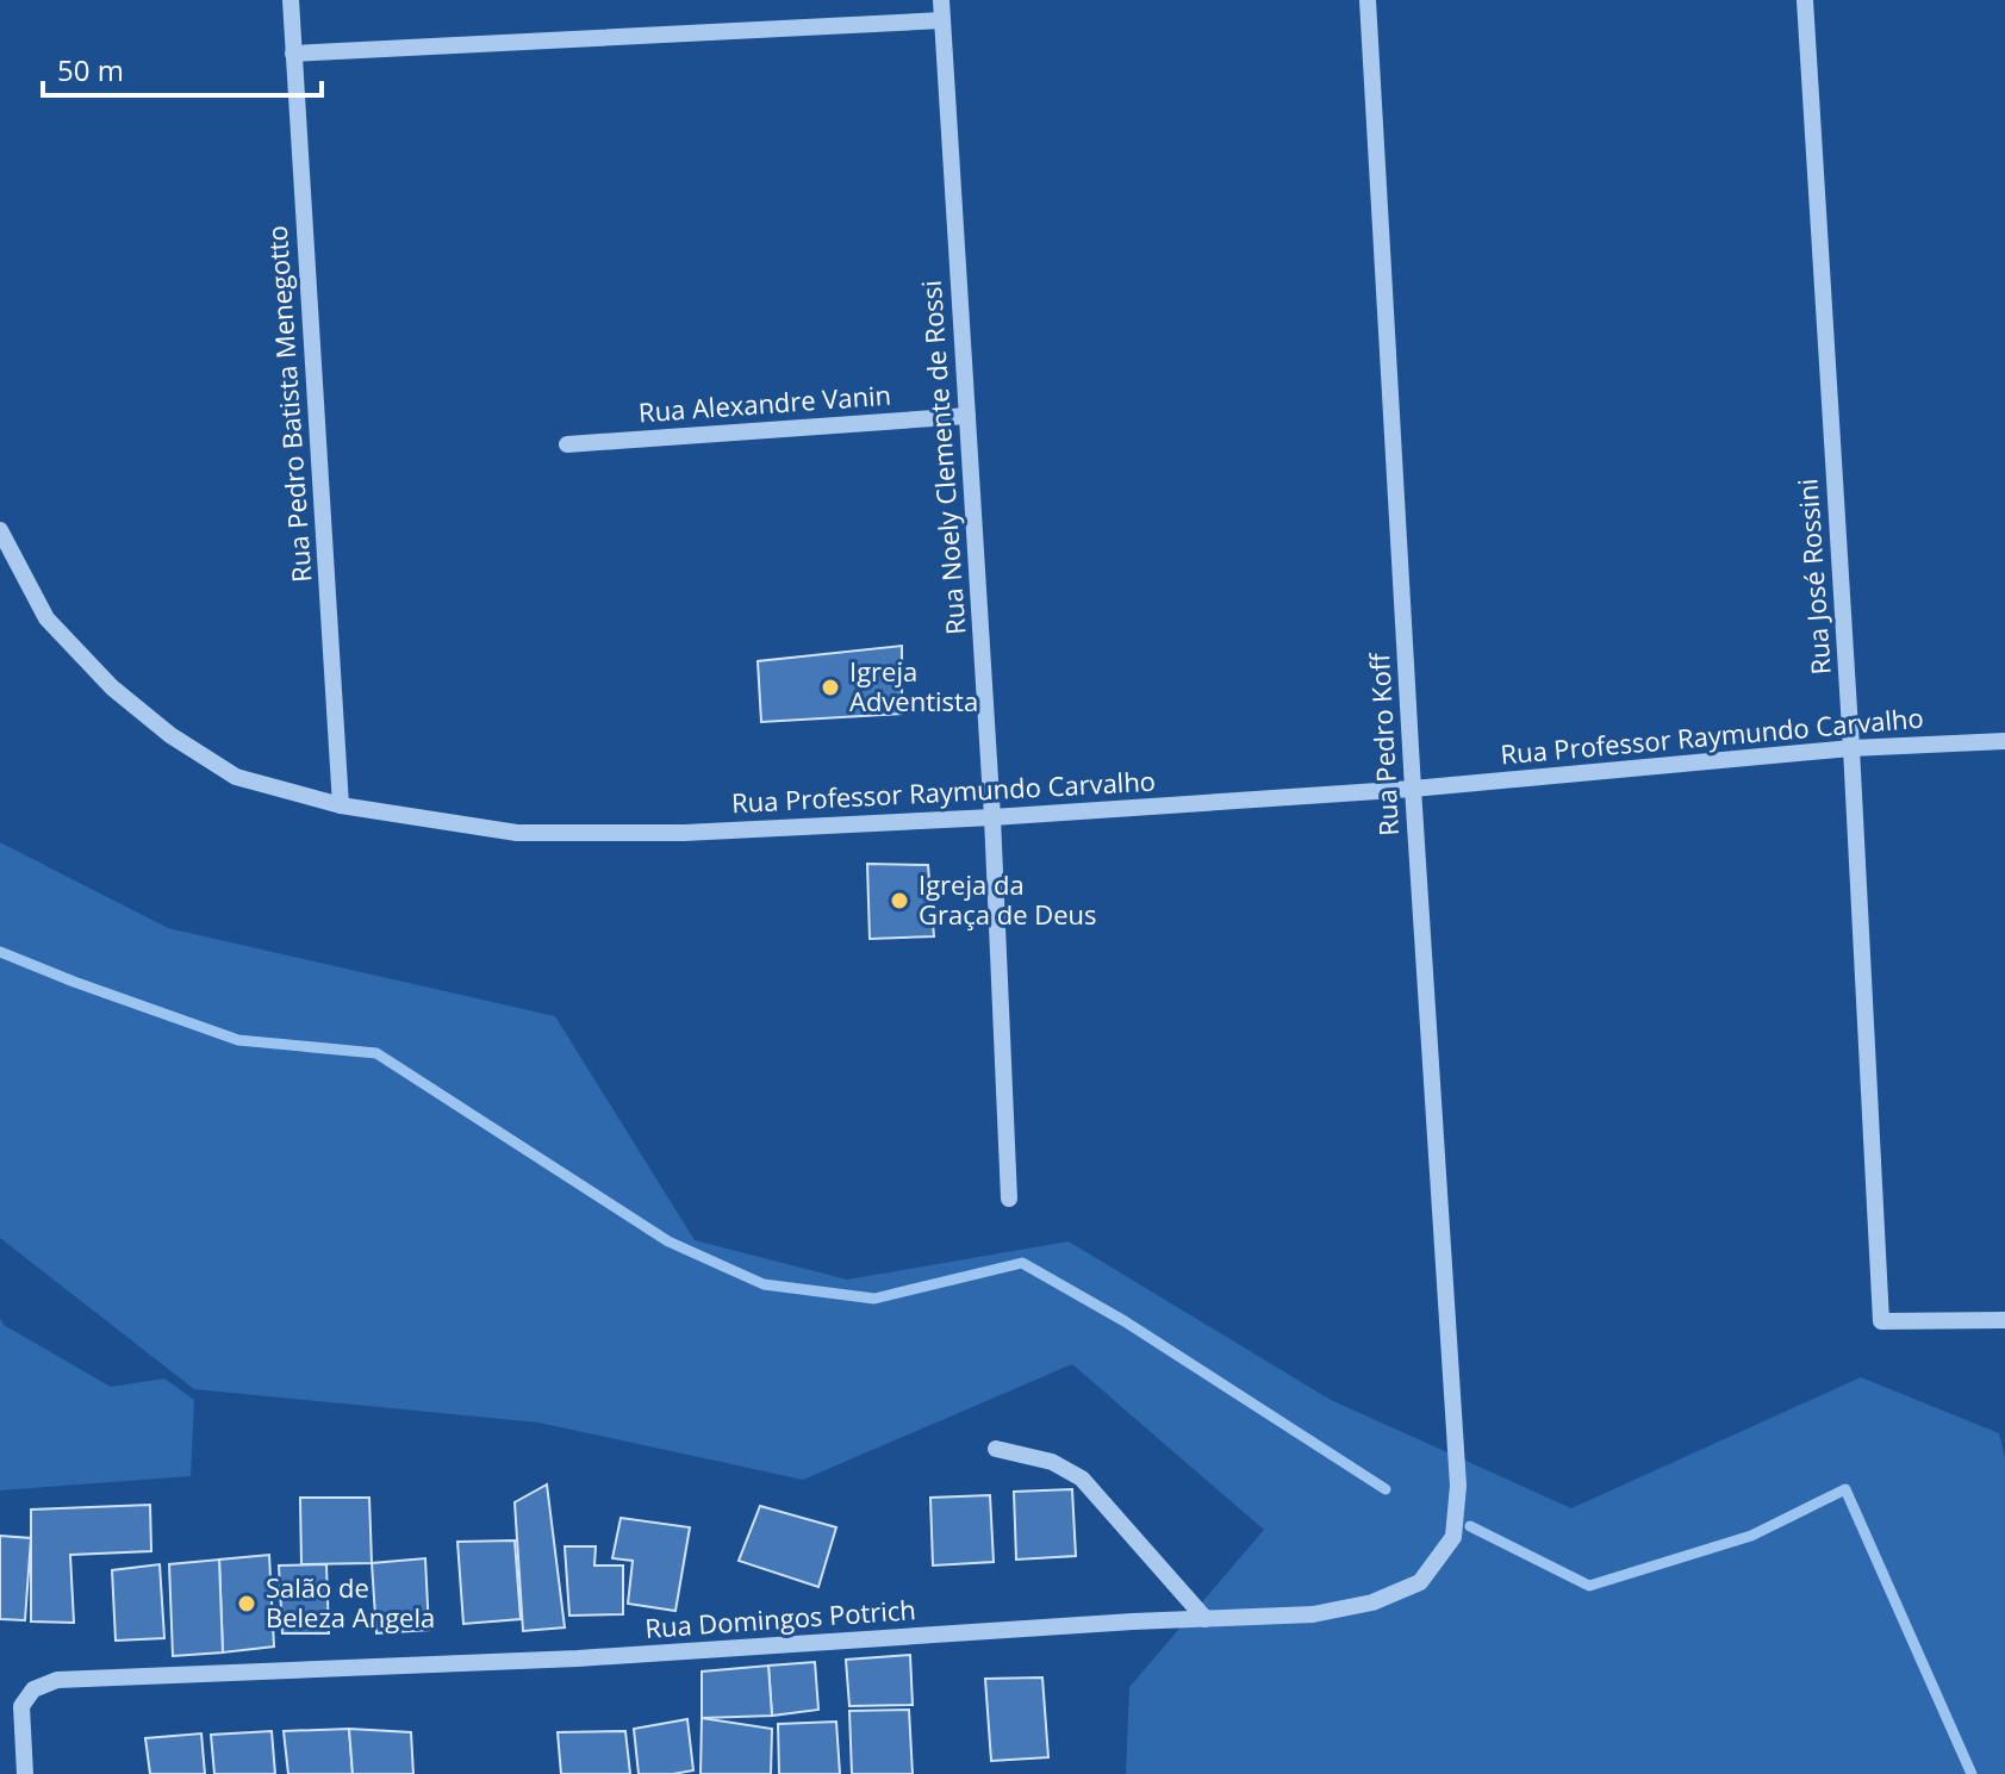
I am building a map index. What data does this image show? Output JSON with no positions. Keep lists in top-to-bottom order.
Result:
{
  "streets": {
    "street": [
      "Rua Pedro Batista Menegotto",
      "Rua Alexandre Vanin",
      "Rua Noely Clemente de Rossi",
      "Rua José Rossini",
      "Rua Professor Raymundo Carvalho",
      "Rua Pedro Koff",
      "Rua Domingos Potrich"
    ]
  },
  "crossings": [
    ["Rua Pedro Batista Menegotto", "Rua Professor Raymundo Carvalho"],
    ["Rua Alexandre Vanin", "Rua Noely Clemente de Rossi"],
    ["Rua Noely Clemente de Rossi", "Rua Professor Raymundo Carvalho"],
    ["Rua José Rossini", "Rua Professor Raymundo Carvalho"],
    ["Rua Professor Raymundo Carvalho", "Rua Pedro Koff"],
    ["Rua Pedro Koff", "Rua Domingos Potrich"]
  ],
  "places": ["Igreja Adventista", "Igreja da Graça de Deus", "Salão de Beleza Angela"],
  "scale_bar": "50 m"
}
